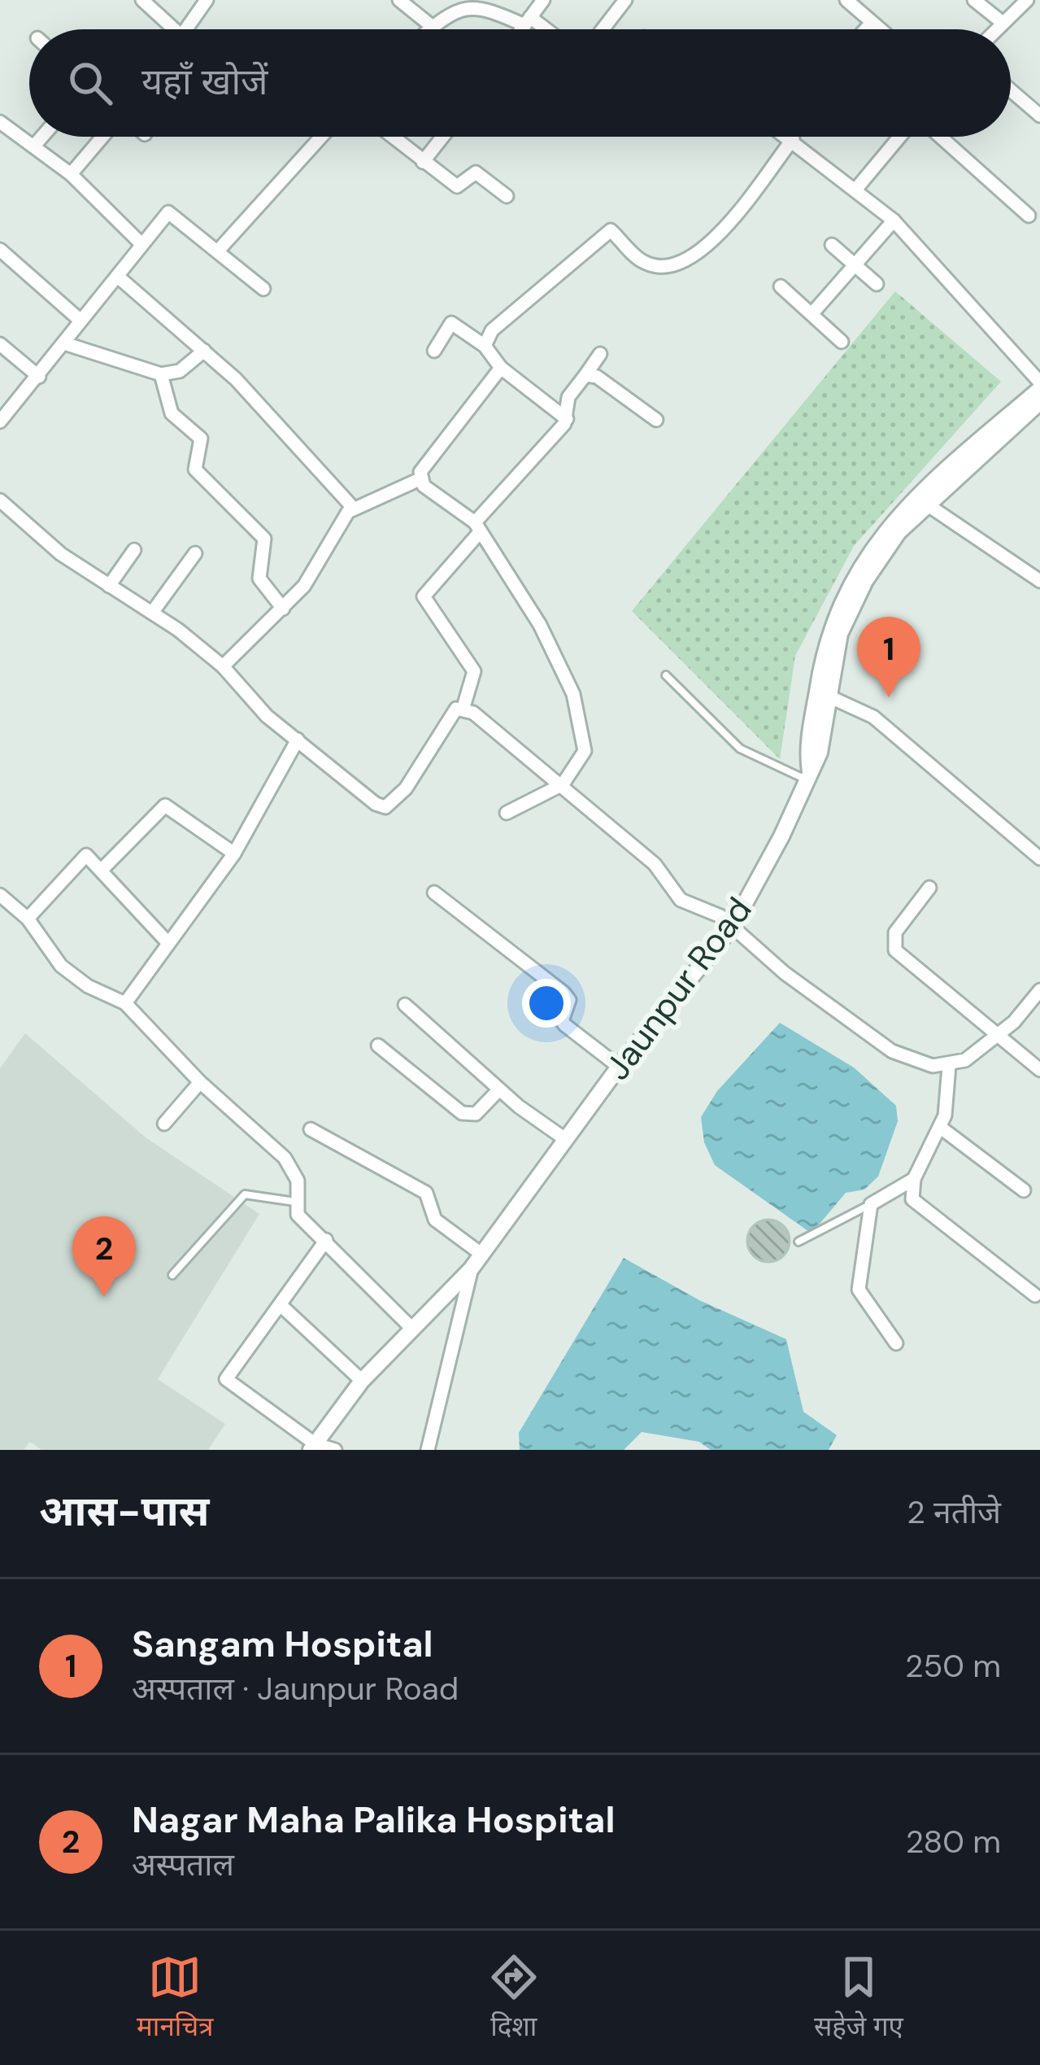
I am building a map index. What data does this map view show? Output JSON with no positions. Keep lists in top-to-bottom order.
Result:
{
  "streets": {
    "street": ["Jaunpur Road"]
  },
  "page": {
    "search": "यहाँ खोजें",
    "pins": ["1", "2"],
    "heading": ["आस-पास", "2 नतीजे"],
    "list": [
      {
        "mark": "1",
        "name": "Sangam Hospital",
        "note": "अस्पताल · Jaunpur Road",
        "value": "250 m"
      },
      {
        "mark": "2",
        "name": "Nagar Maha Palika Hospital",
        "note": "अस्पताल",
        "value": "280 m"
      }
    ],
    "nav": ["मानचित्र", "दिशा", "सहेजे गए"]
  }
}
